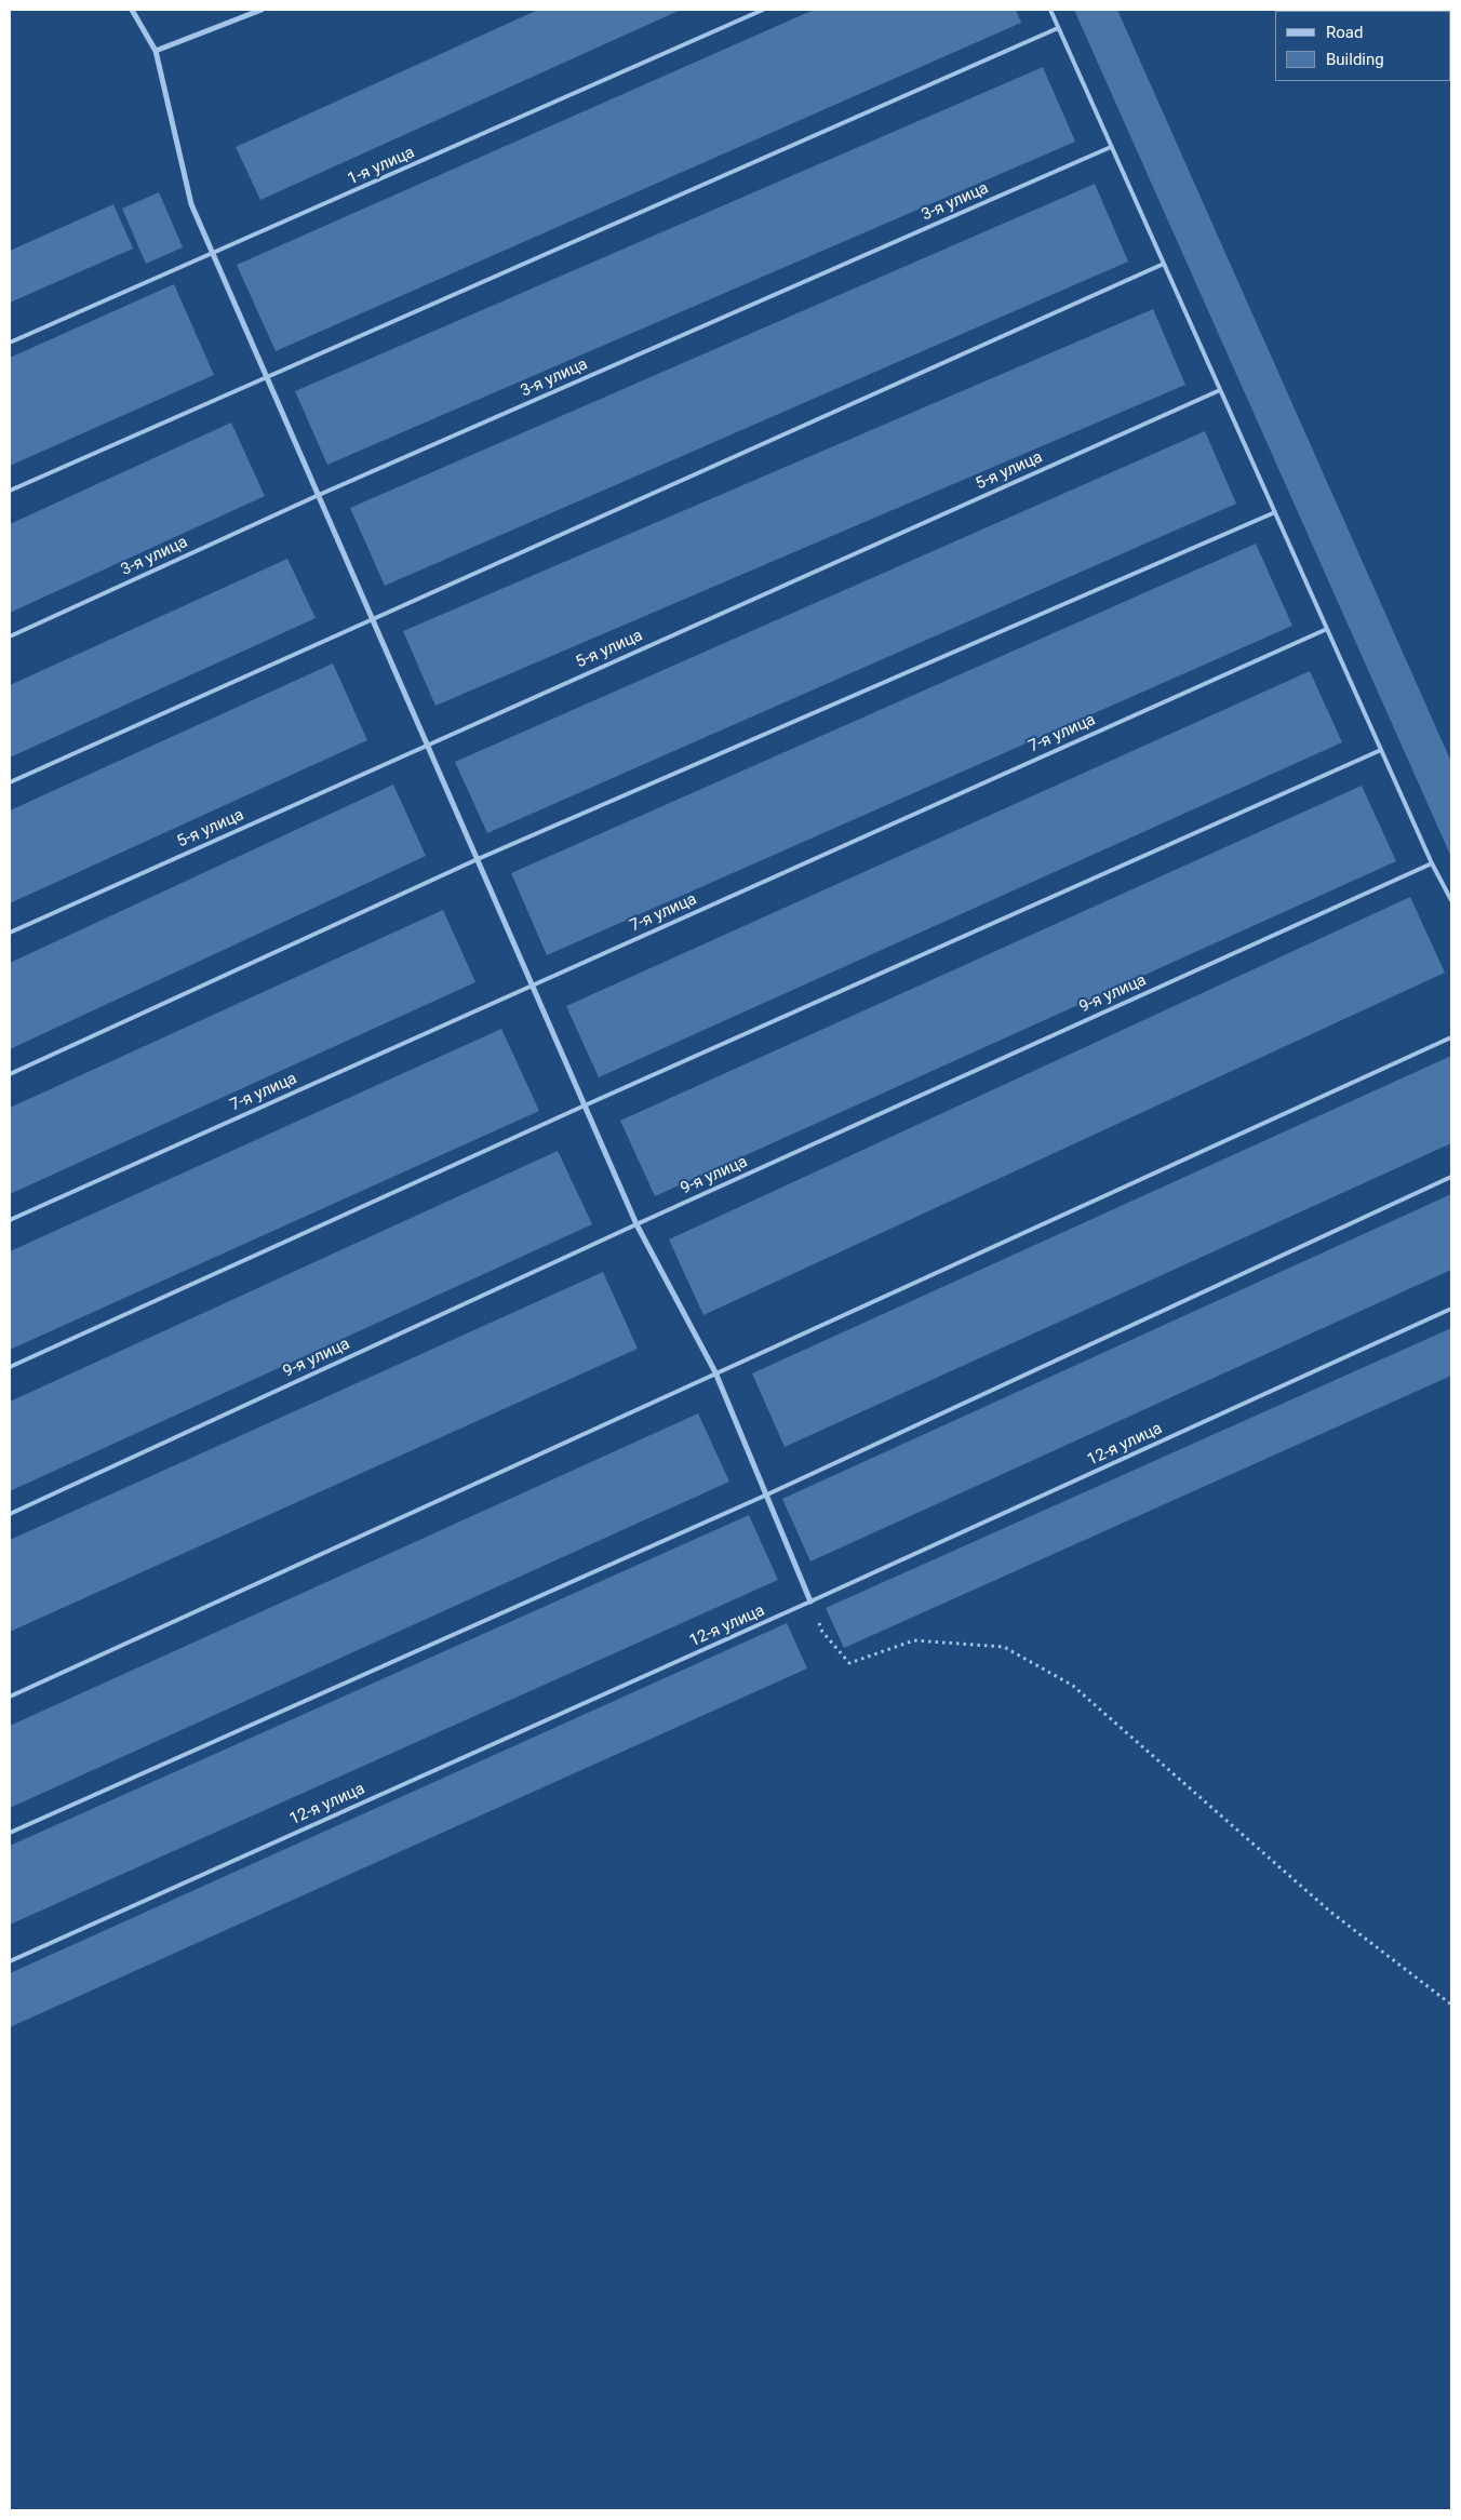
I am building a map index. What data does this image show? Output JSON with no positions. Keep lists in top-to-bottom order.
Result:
{
  "streets": {
    "lane": [
      "1-я улица",
      "3-я улица",
      "5-я улица",
      "7-я улица",
      "9-я улица",
      "12-я улица"
    ]
  },
  "legend": ["Road", "Building"]
}
